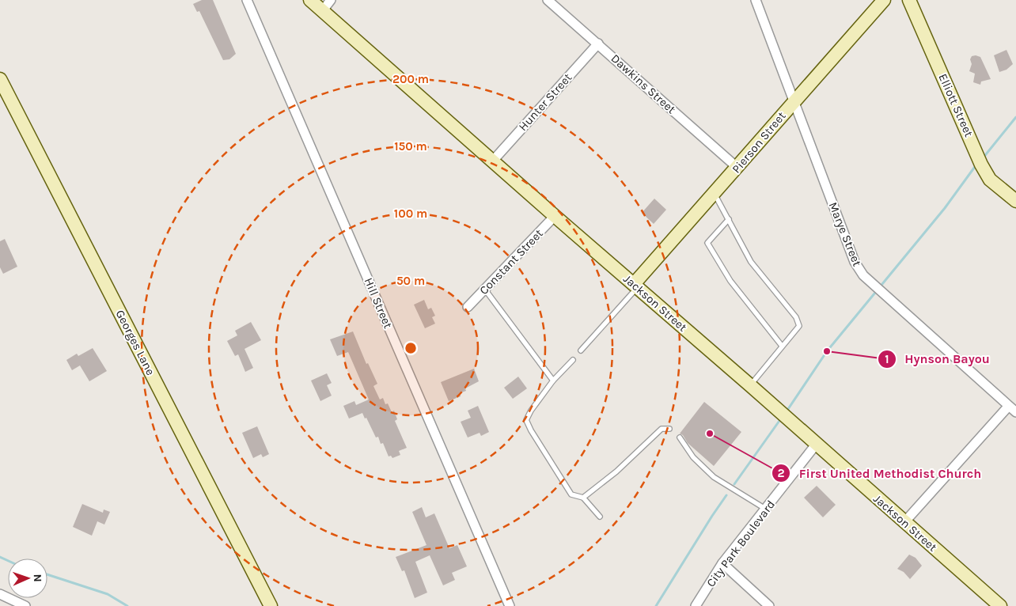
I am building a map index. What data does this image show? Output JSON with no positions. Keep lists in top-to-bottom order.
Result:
{
  "streets": {
    "street": [
      "Dawkins Street",
      "Hunter Street",
      "Elliott Street",
      "Pierson Street",
      "Marye Street",
      "Constant Street",
      "Hill Street",
      "Jackson Street",
      "Georges Lane",
      "City Park Boulevard"
    ]
  },
  "crossings": [
    ["Dawkins Street", "Hunter Street"],
    ["Dawkins Street", "Pierson Street"],
    ["Hunter Street", "Jackson Street"],
    ["Pierson Street", "Marye Street"],
    ["Pierson Street", "Jackson Street"],
    ["Constant Street", "Jackson Street"],
    ["Jackson Street", "City Park Boulevard"]
  ],
  "places": ["Hynson Bayou", "First United Methodist Church"],
  "north": "right",
  "rings": [
    "200 m",
    "150 m",
    "100 m",
    "50 m"
  ]
}
